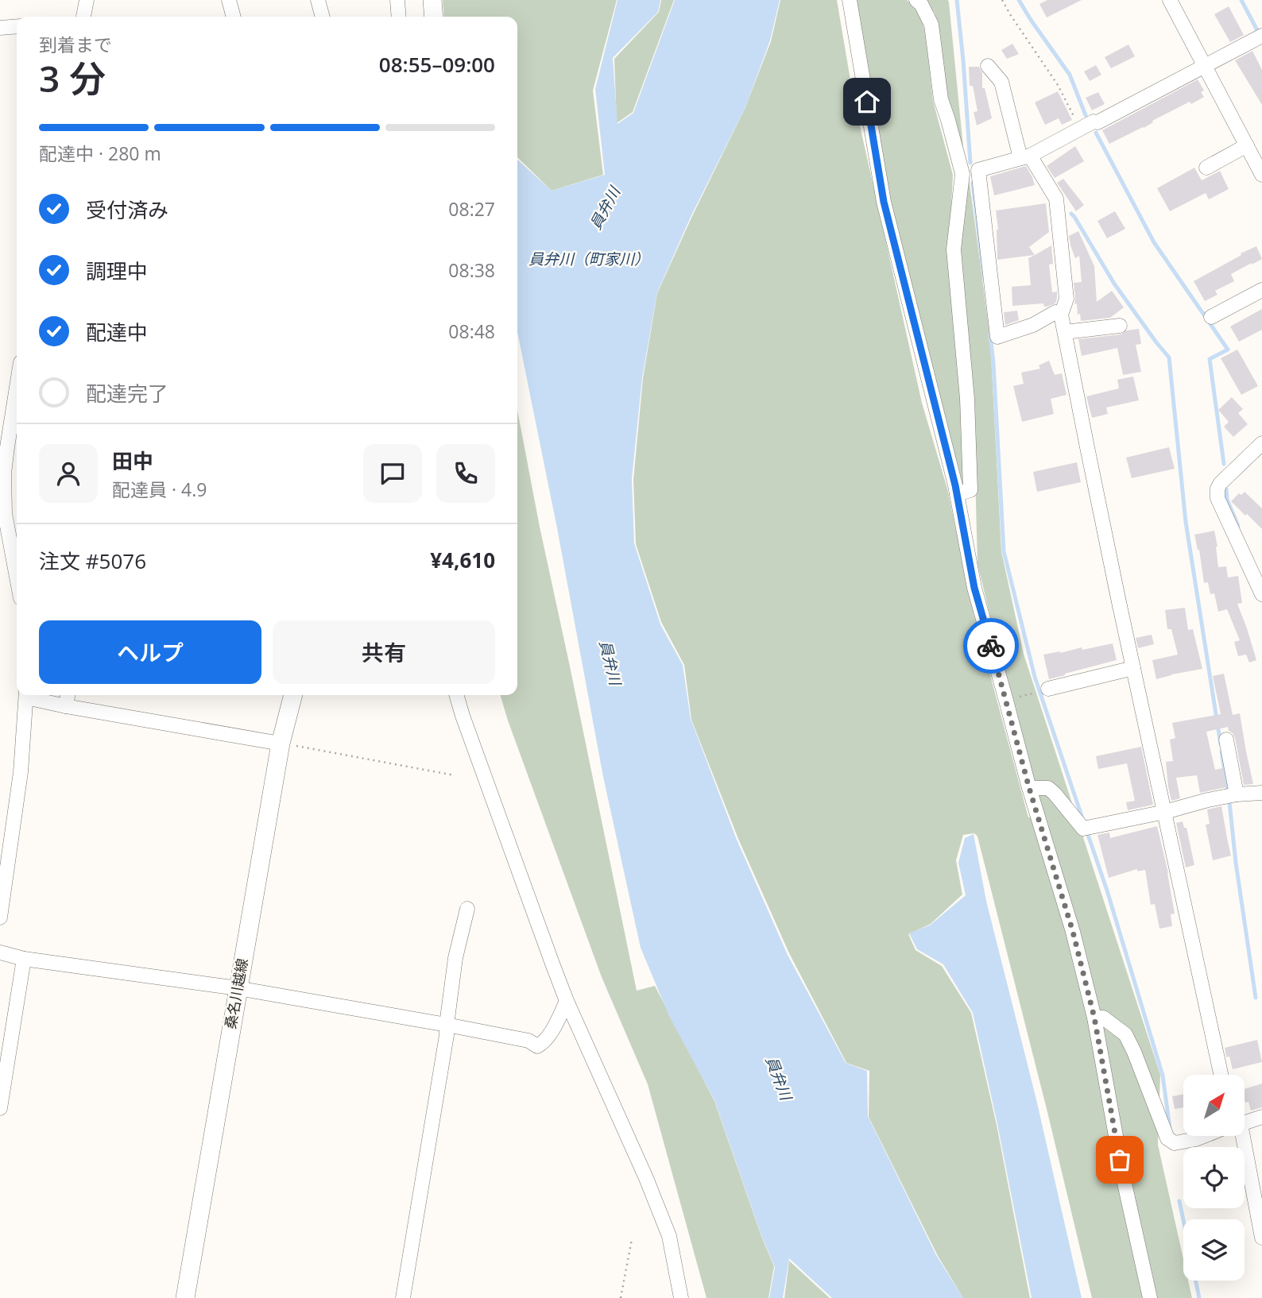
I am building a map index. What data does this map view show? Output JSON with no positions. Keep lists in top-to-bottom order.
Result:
{
  "streets": {
    "main road": ["桑名川越線"]
  },
  "water": ["員弁川", "員弁川（町家川）"],
  "north": "top right",
  "page": {
    "heading": ["3 分", "到着まで", "08:55–09:00"],
    "panel": [
      "田中",
      "配達員 · 4.9",
      "注文 #5076",
      "¥4,610"
    ],
    "bar": "配達中 · 280 m",
    "list": [
      ["受付済み", "08:27"],
      ["調理中", "08:38"],
      ["配達中", "08:48"],
      "配達完了"
    ],
    "buttons": ["ヘルプ", "共有"]
  }
}
